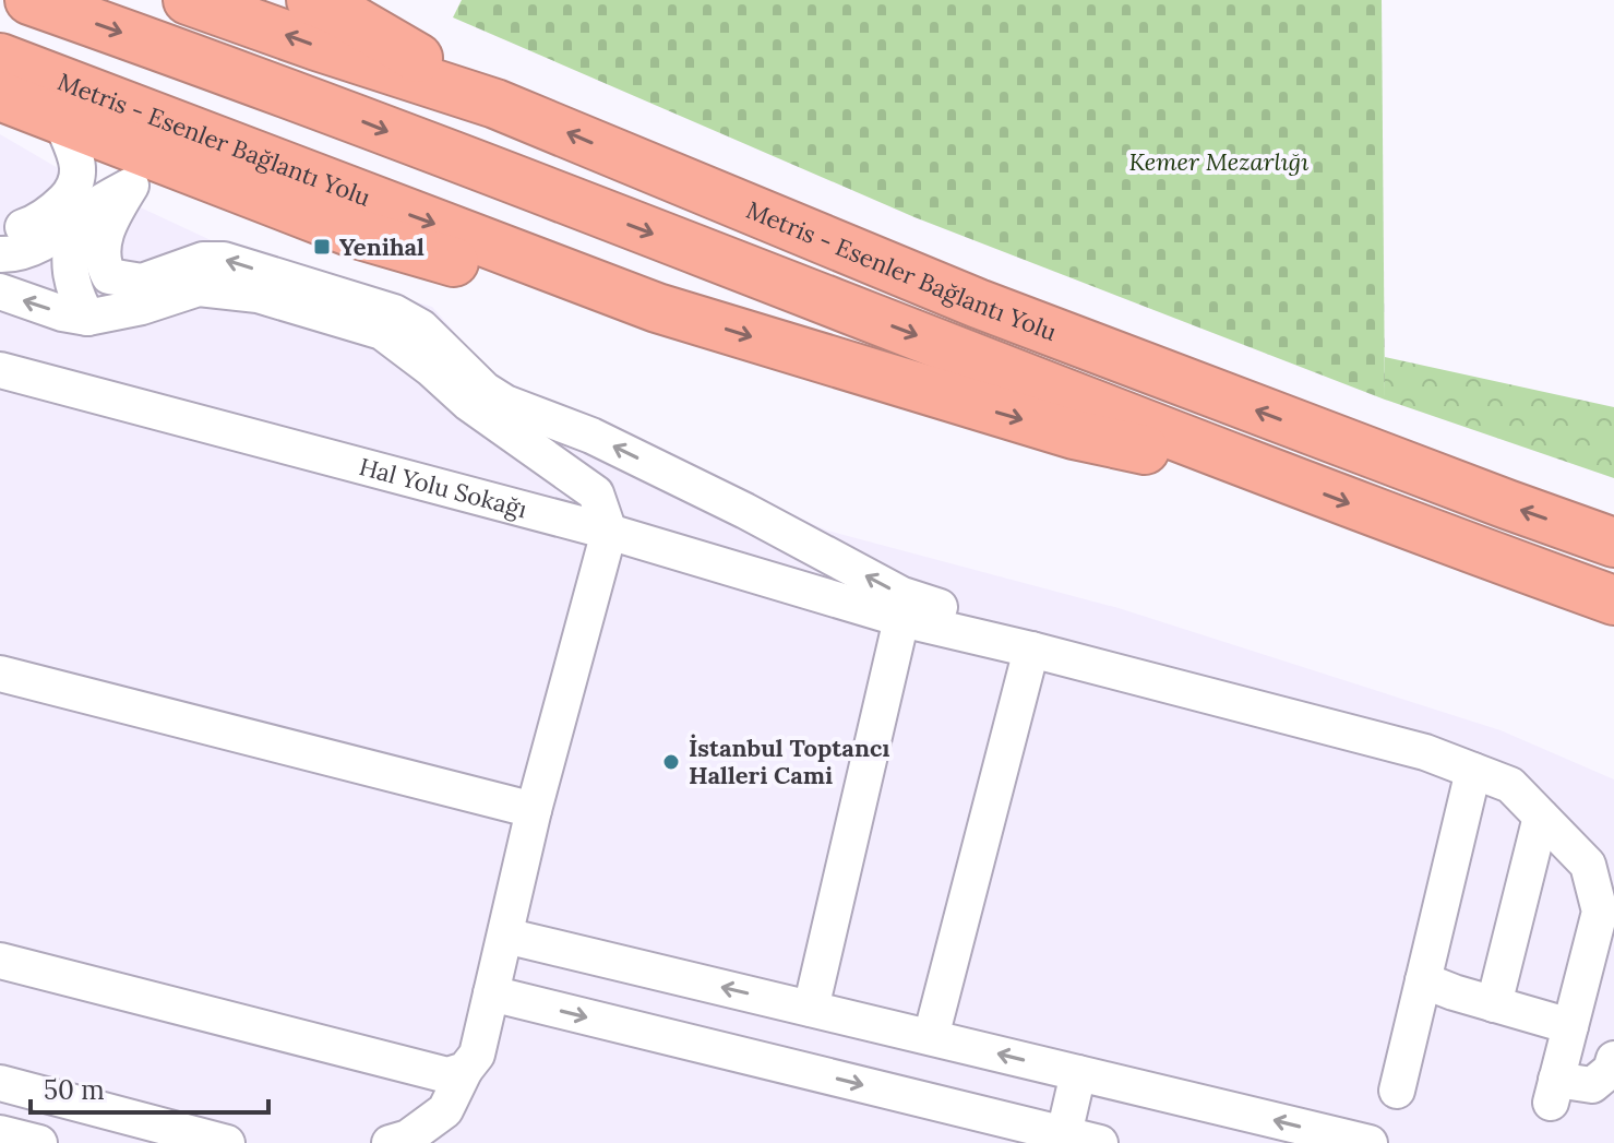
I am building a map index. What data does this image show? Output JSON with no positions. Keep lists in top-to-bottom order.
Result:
{
  "streets": {
    "highway": ["Metris - Esenler Bağlantı Yolu"],
    "lane": ["Hal Yolu Sokağı"]
  },
  "parks": ["Kemer Mezarlığı"],
  "places": {
    "transit": ["Yenihal"],
    "other": ["İstanbul Toptancı Halleri Cami"]
  },
  "scale_bar": "50 m"
}
